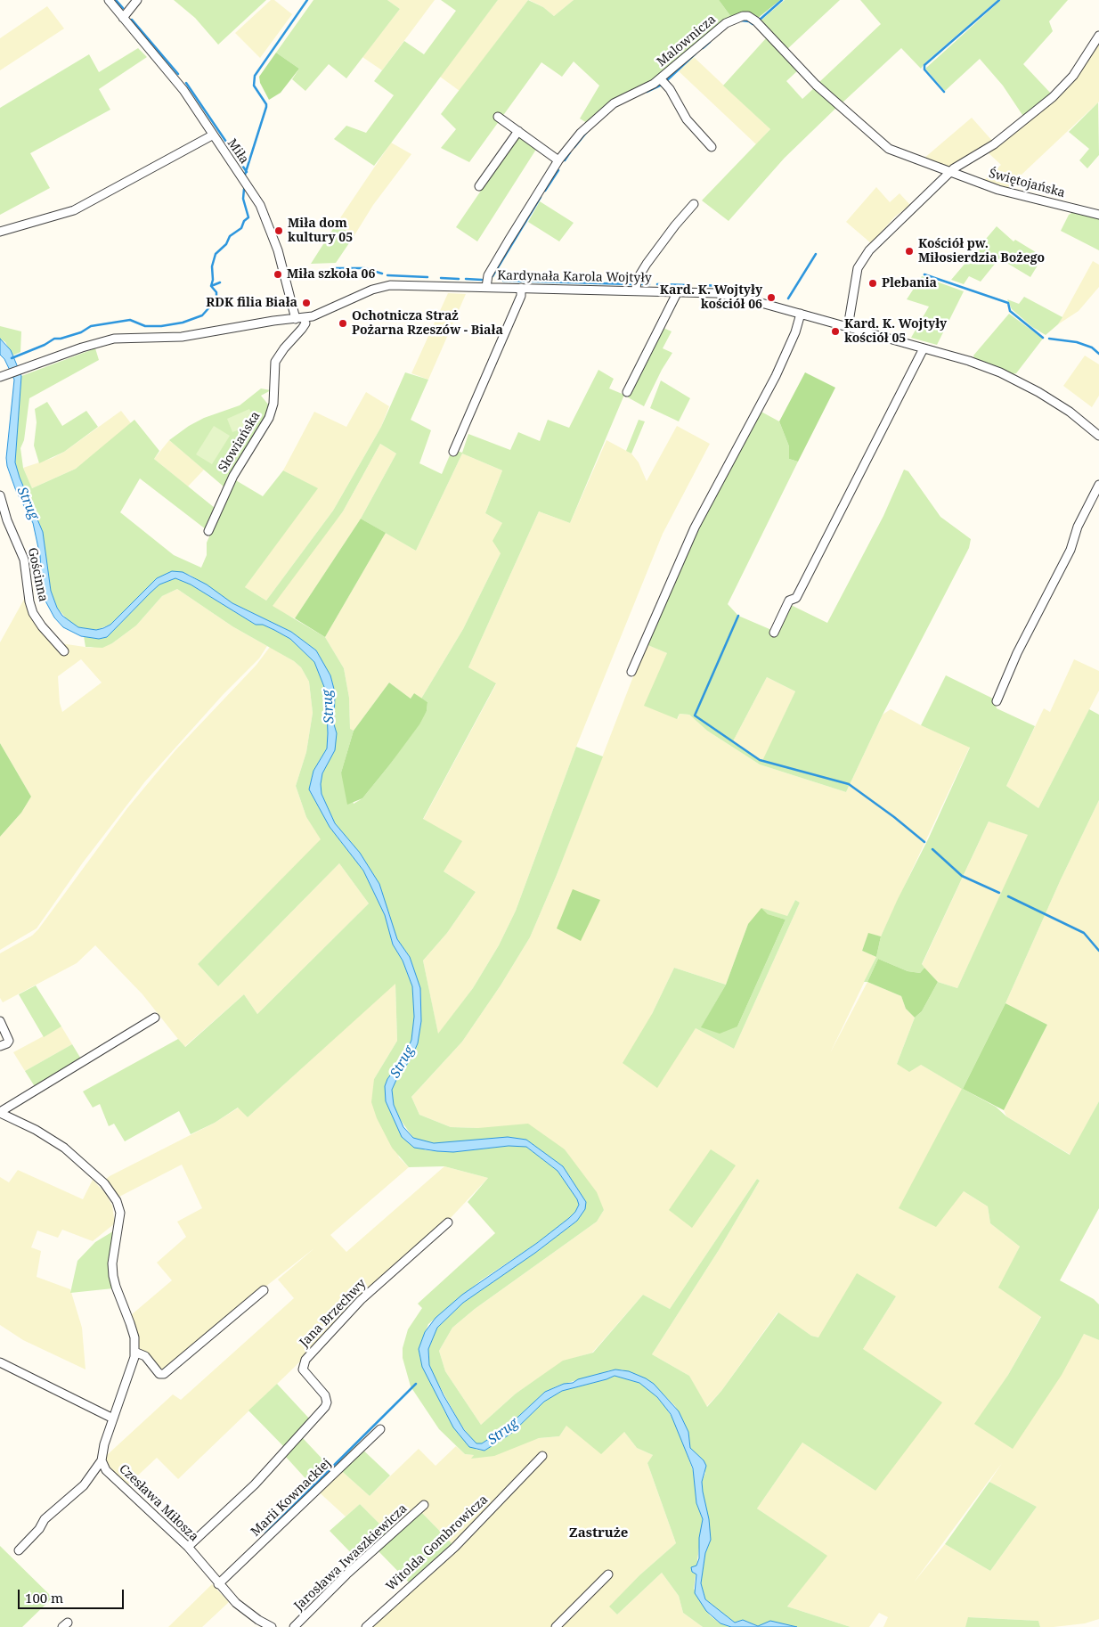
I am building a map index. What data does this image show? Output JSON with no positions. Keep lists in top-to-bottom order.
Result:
{
  "streets": {
    "street": [
      "Malownicza",
      "Miła",
      "Świętojańska",
      "Kardynała Karola Wojtyły",
      "Słowiańska",
      "Gościnna",
      "Jana Brzechwy",
      "Marii Kownackiej",
      "Czesława Miłosza",
      "Witolda Gombrowicza",
      "Jarosława Iwaszkiewicza"
    ]
  },
  "crossings": [
    ["Malownicza", "Świętojańska"],
    ["Malownicza", "Kardynała Karola Wojtyły"],
    ["Miła", "Kardynała Karola Wojtyły"],
    ["Kardynała Karola Wojtyły", "Słowiańska"],
    ["Jana Brzechwy", "Czesława Miłosza"],
    ["Marii Kownackiej", "Czesława Miłosza"]
  ],
  "districts": ["Zastruże"],
  "water": ["Strug"],
  "places": [
    "Miła dom kultury 05",
    "Kościół pw. Miłosierdzia Bożego",
    "Miła szkoła 06",
    "Plebania",
    "Kard. K. Wojtyły kościół 06",
    "RDK filia Biała",
    "Ochotnicza Straż Pożarna Rzeszów - Biała",
    "Kard. K. Wojtyły kościół 05"
  ],
  "scale_bar": "100 m"
}
